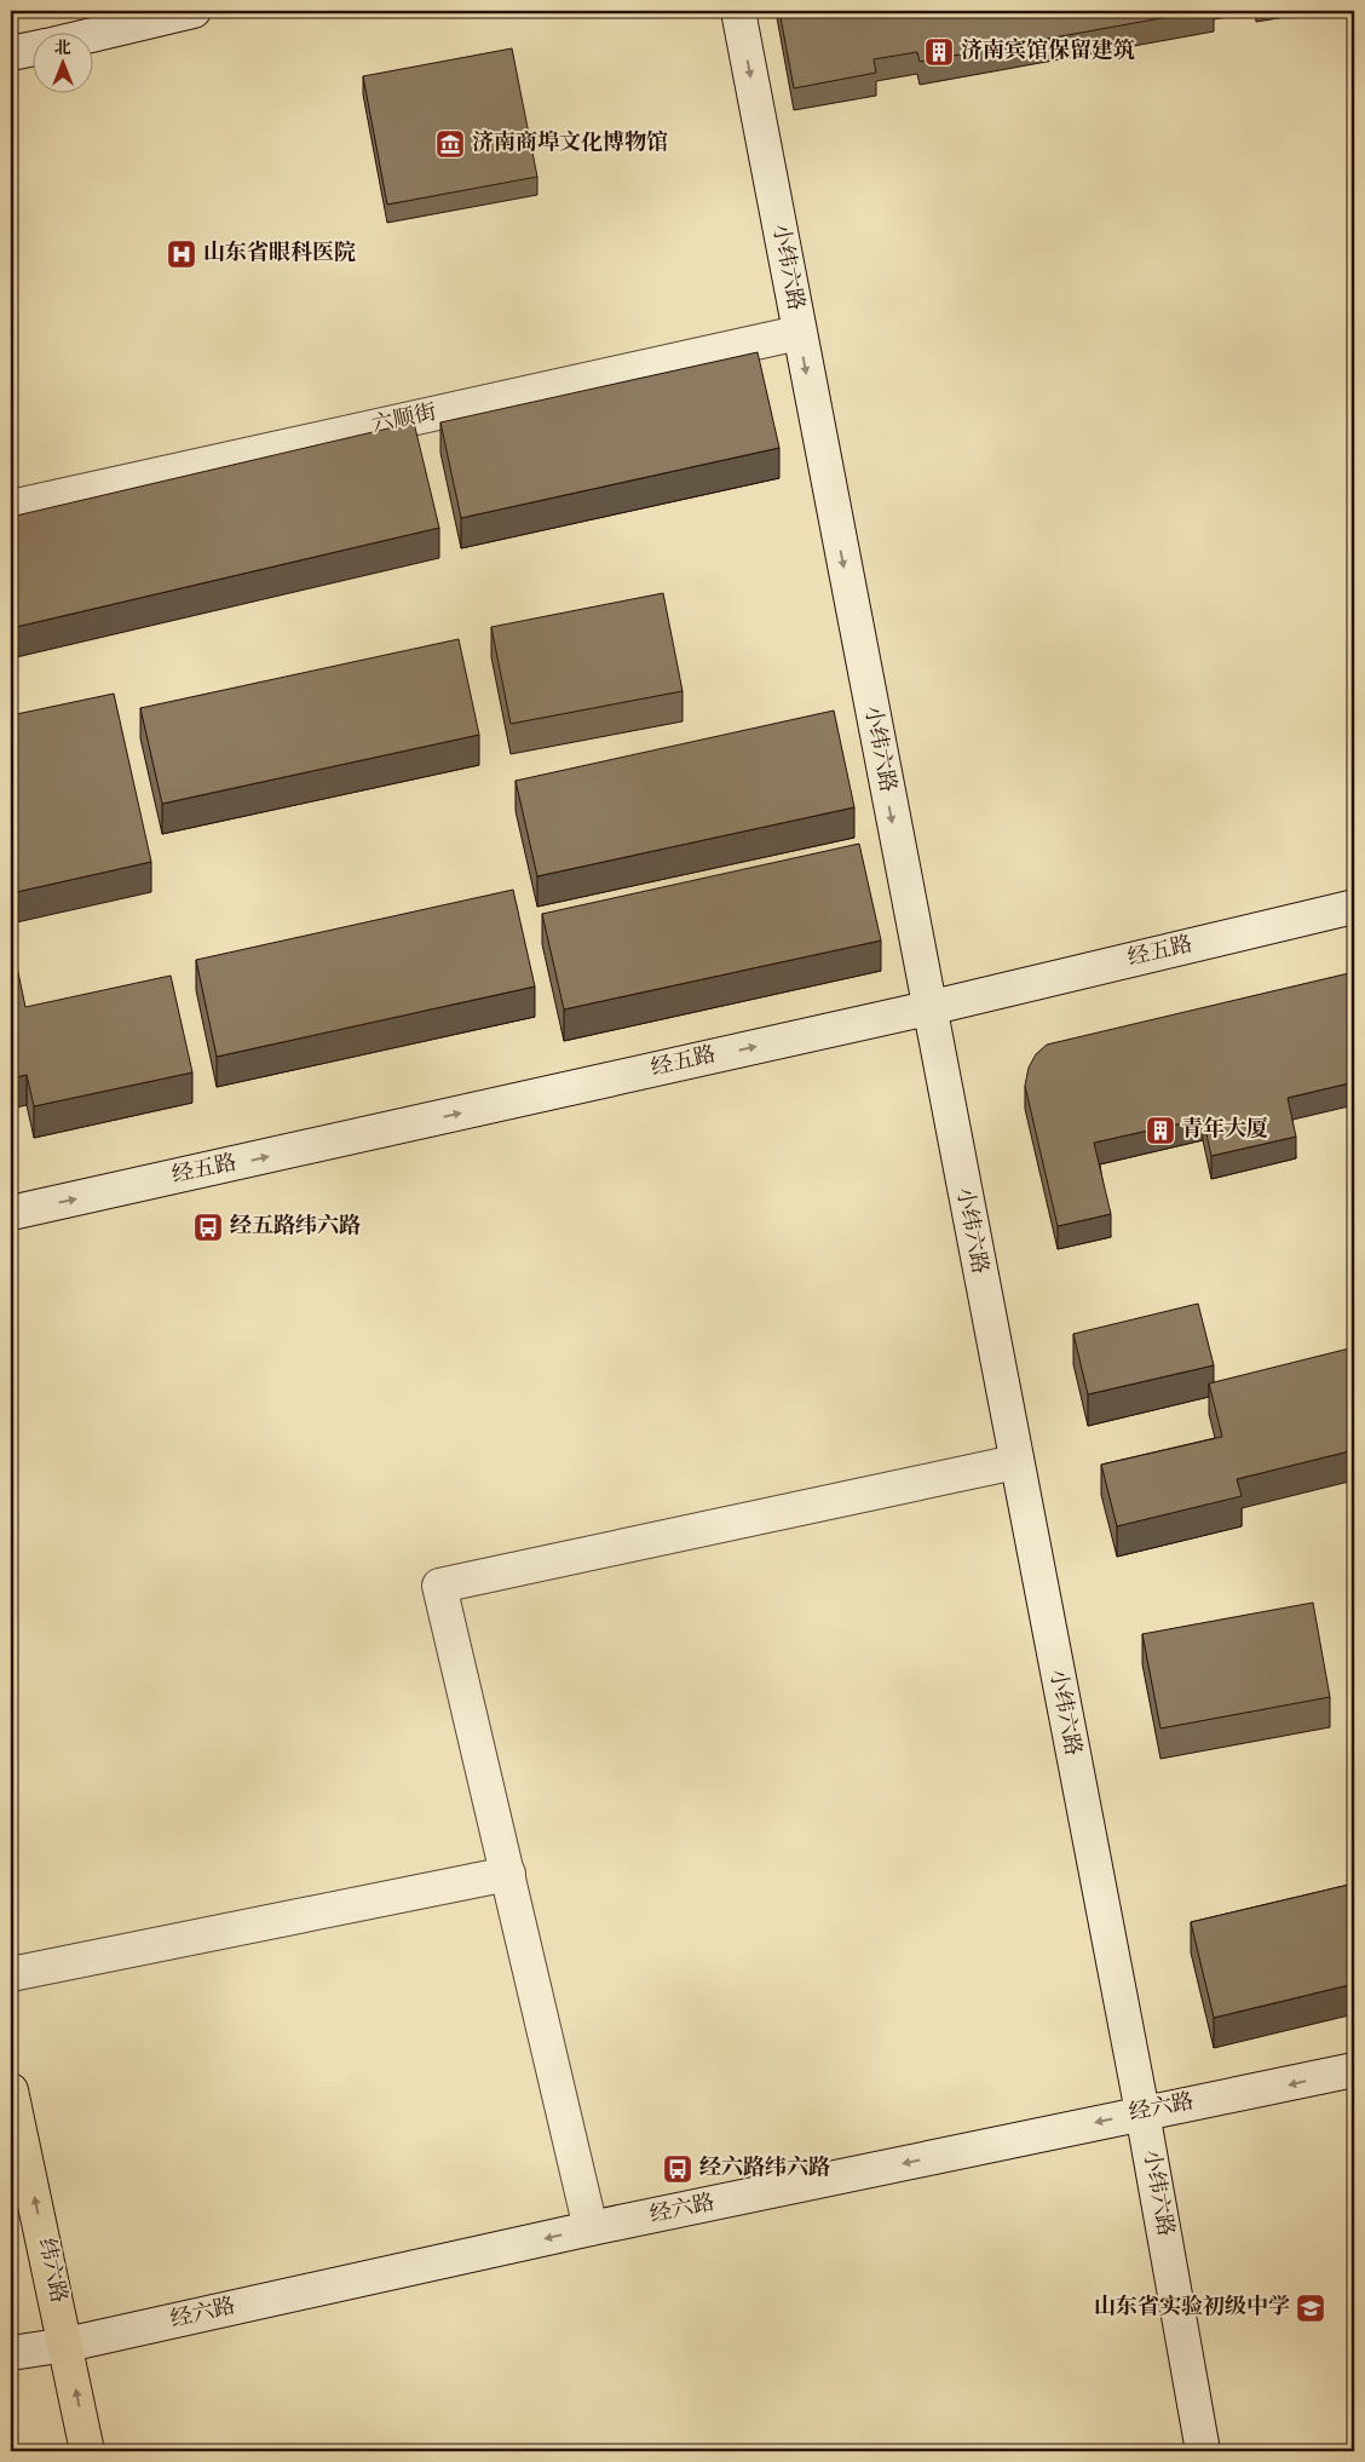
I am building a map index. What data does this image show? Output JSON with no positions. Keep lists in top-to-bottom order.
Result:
{
  "streets": {
    "main road": ["纬六路"],
    "street": [
      "小纬六路",
      "六顺街",
      "经五路",
      "经六路"
    ]
  },
  "crossings": [
    ["小纬六路", "六顺街"],
    ["小纬六路", "经五路"],
    ["小纬六路", "经六路"],
    ["经六路", "纬六路"]
  ],
  "one_way": [
    "小纬六路",
    "经五路",
    "经六路",
    "纬六路"
  ],
  "places": {
    "building": ["济南宾馆保留建筑", "青年大厦"],
    "museum": ["济南商埠文化博物馆"],
    "hospital": ["山东省眼科医院"],
    "bus stop": ["经五路纬六路", "经六路纬六路"],
    "school or university": ["山东省实验初级中学"]
  },
  "north": "top"
}
